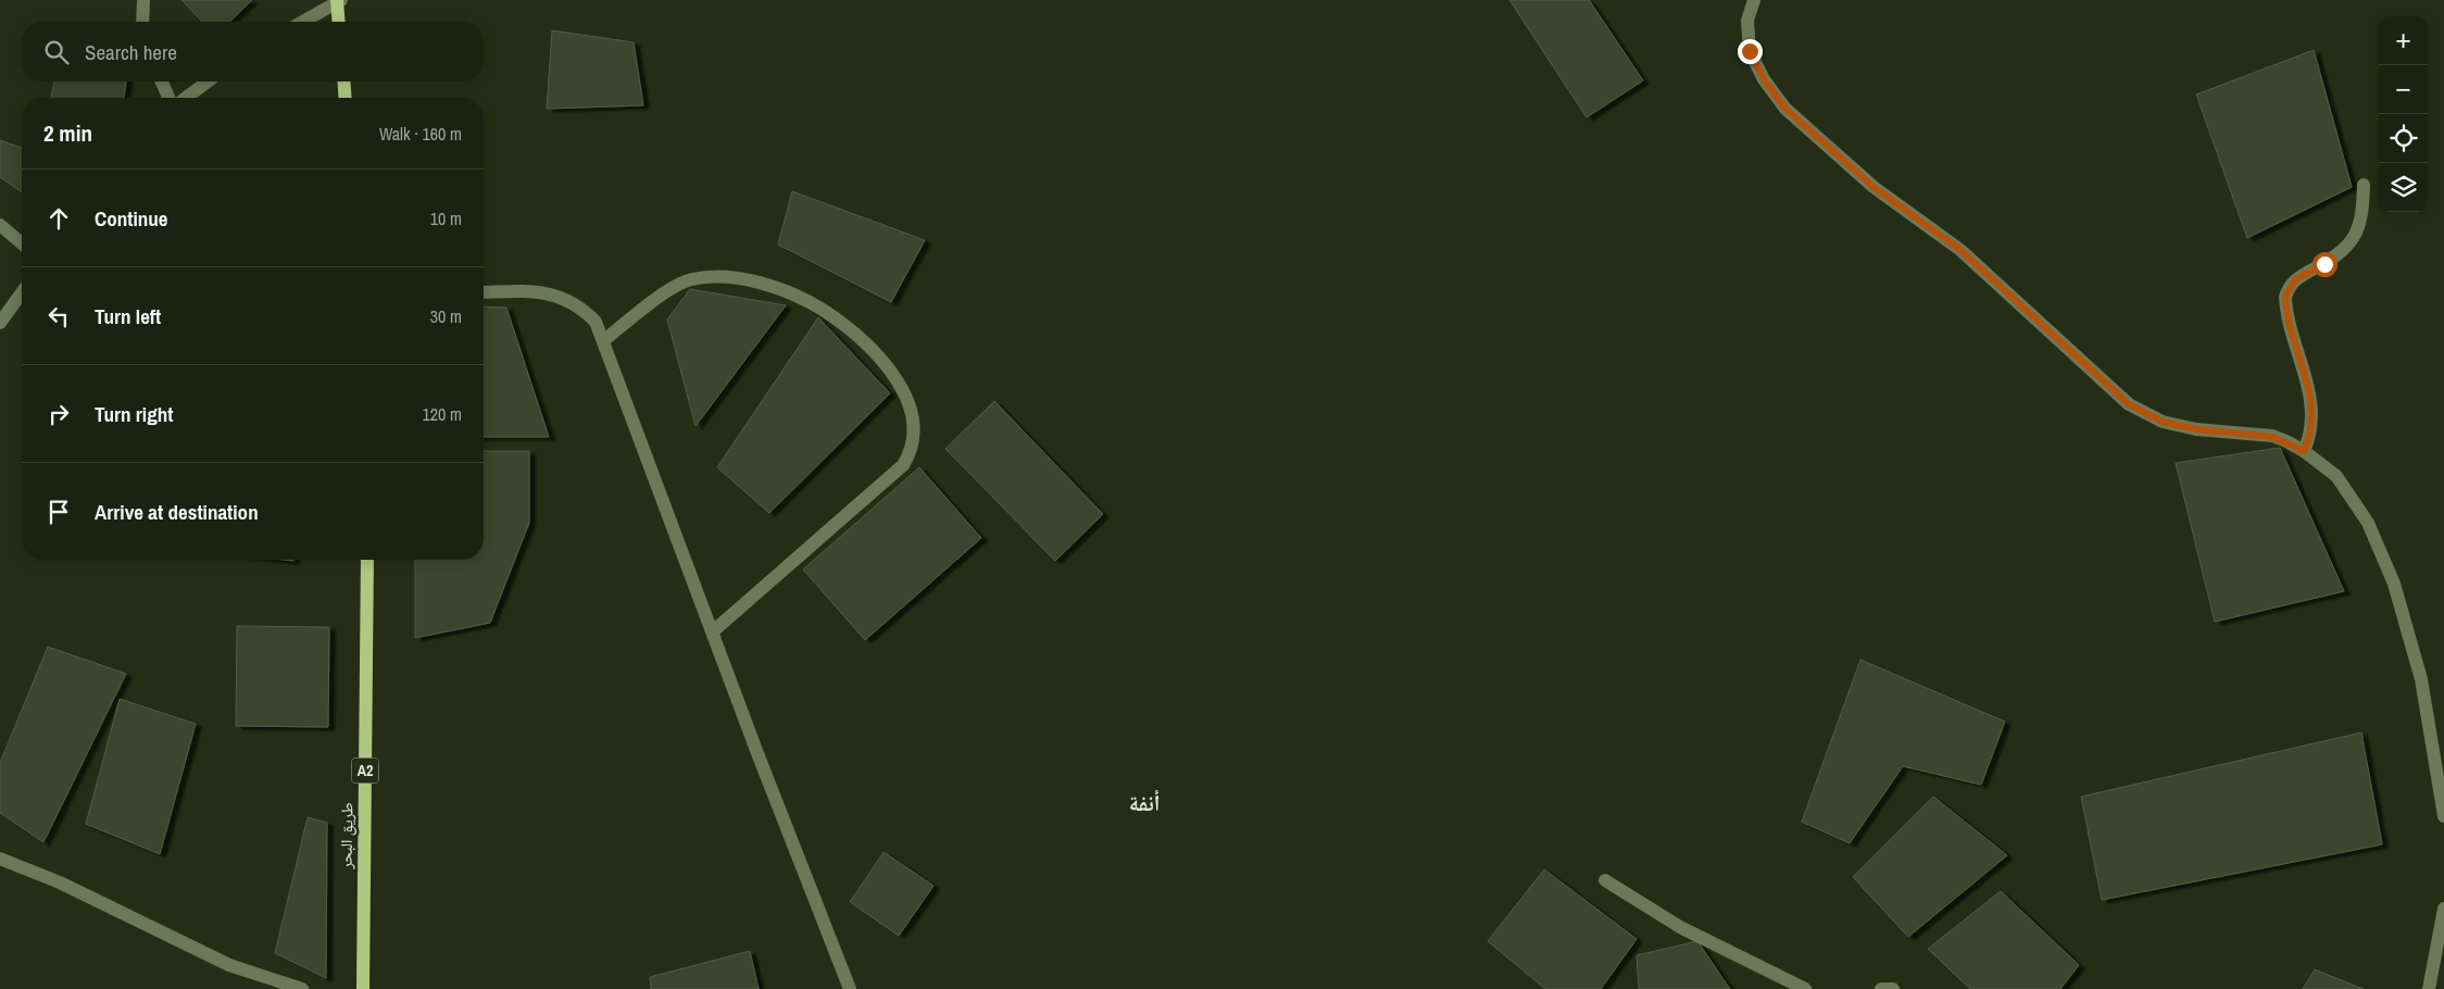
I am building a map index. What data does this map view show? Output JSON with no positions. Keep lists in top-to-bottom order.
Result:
{
  "streets": {
    "main road": ["A2", "طريق البحر"]
  },
  "districts": ["أنفة"],
  "page": {
    "map_buttons": ["+", "−"],
    "search": "Search here",
    "heading": ["2 min", "Walk · 160 m"],
    "list": [
      ["Continue", "10 m"],
      ["Turn left", "30 m"],
      ["Turn right", "120 m"],
      "Arrive at destination"
    ]
  }
}
